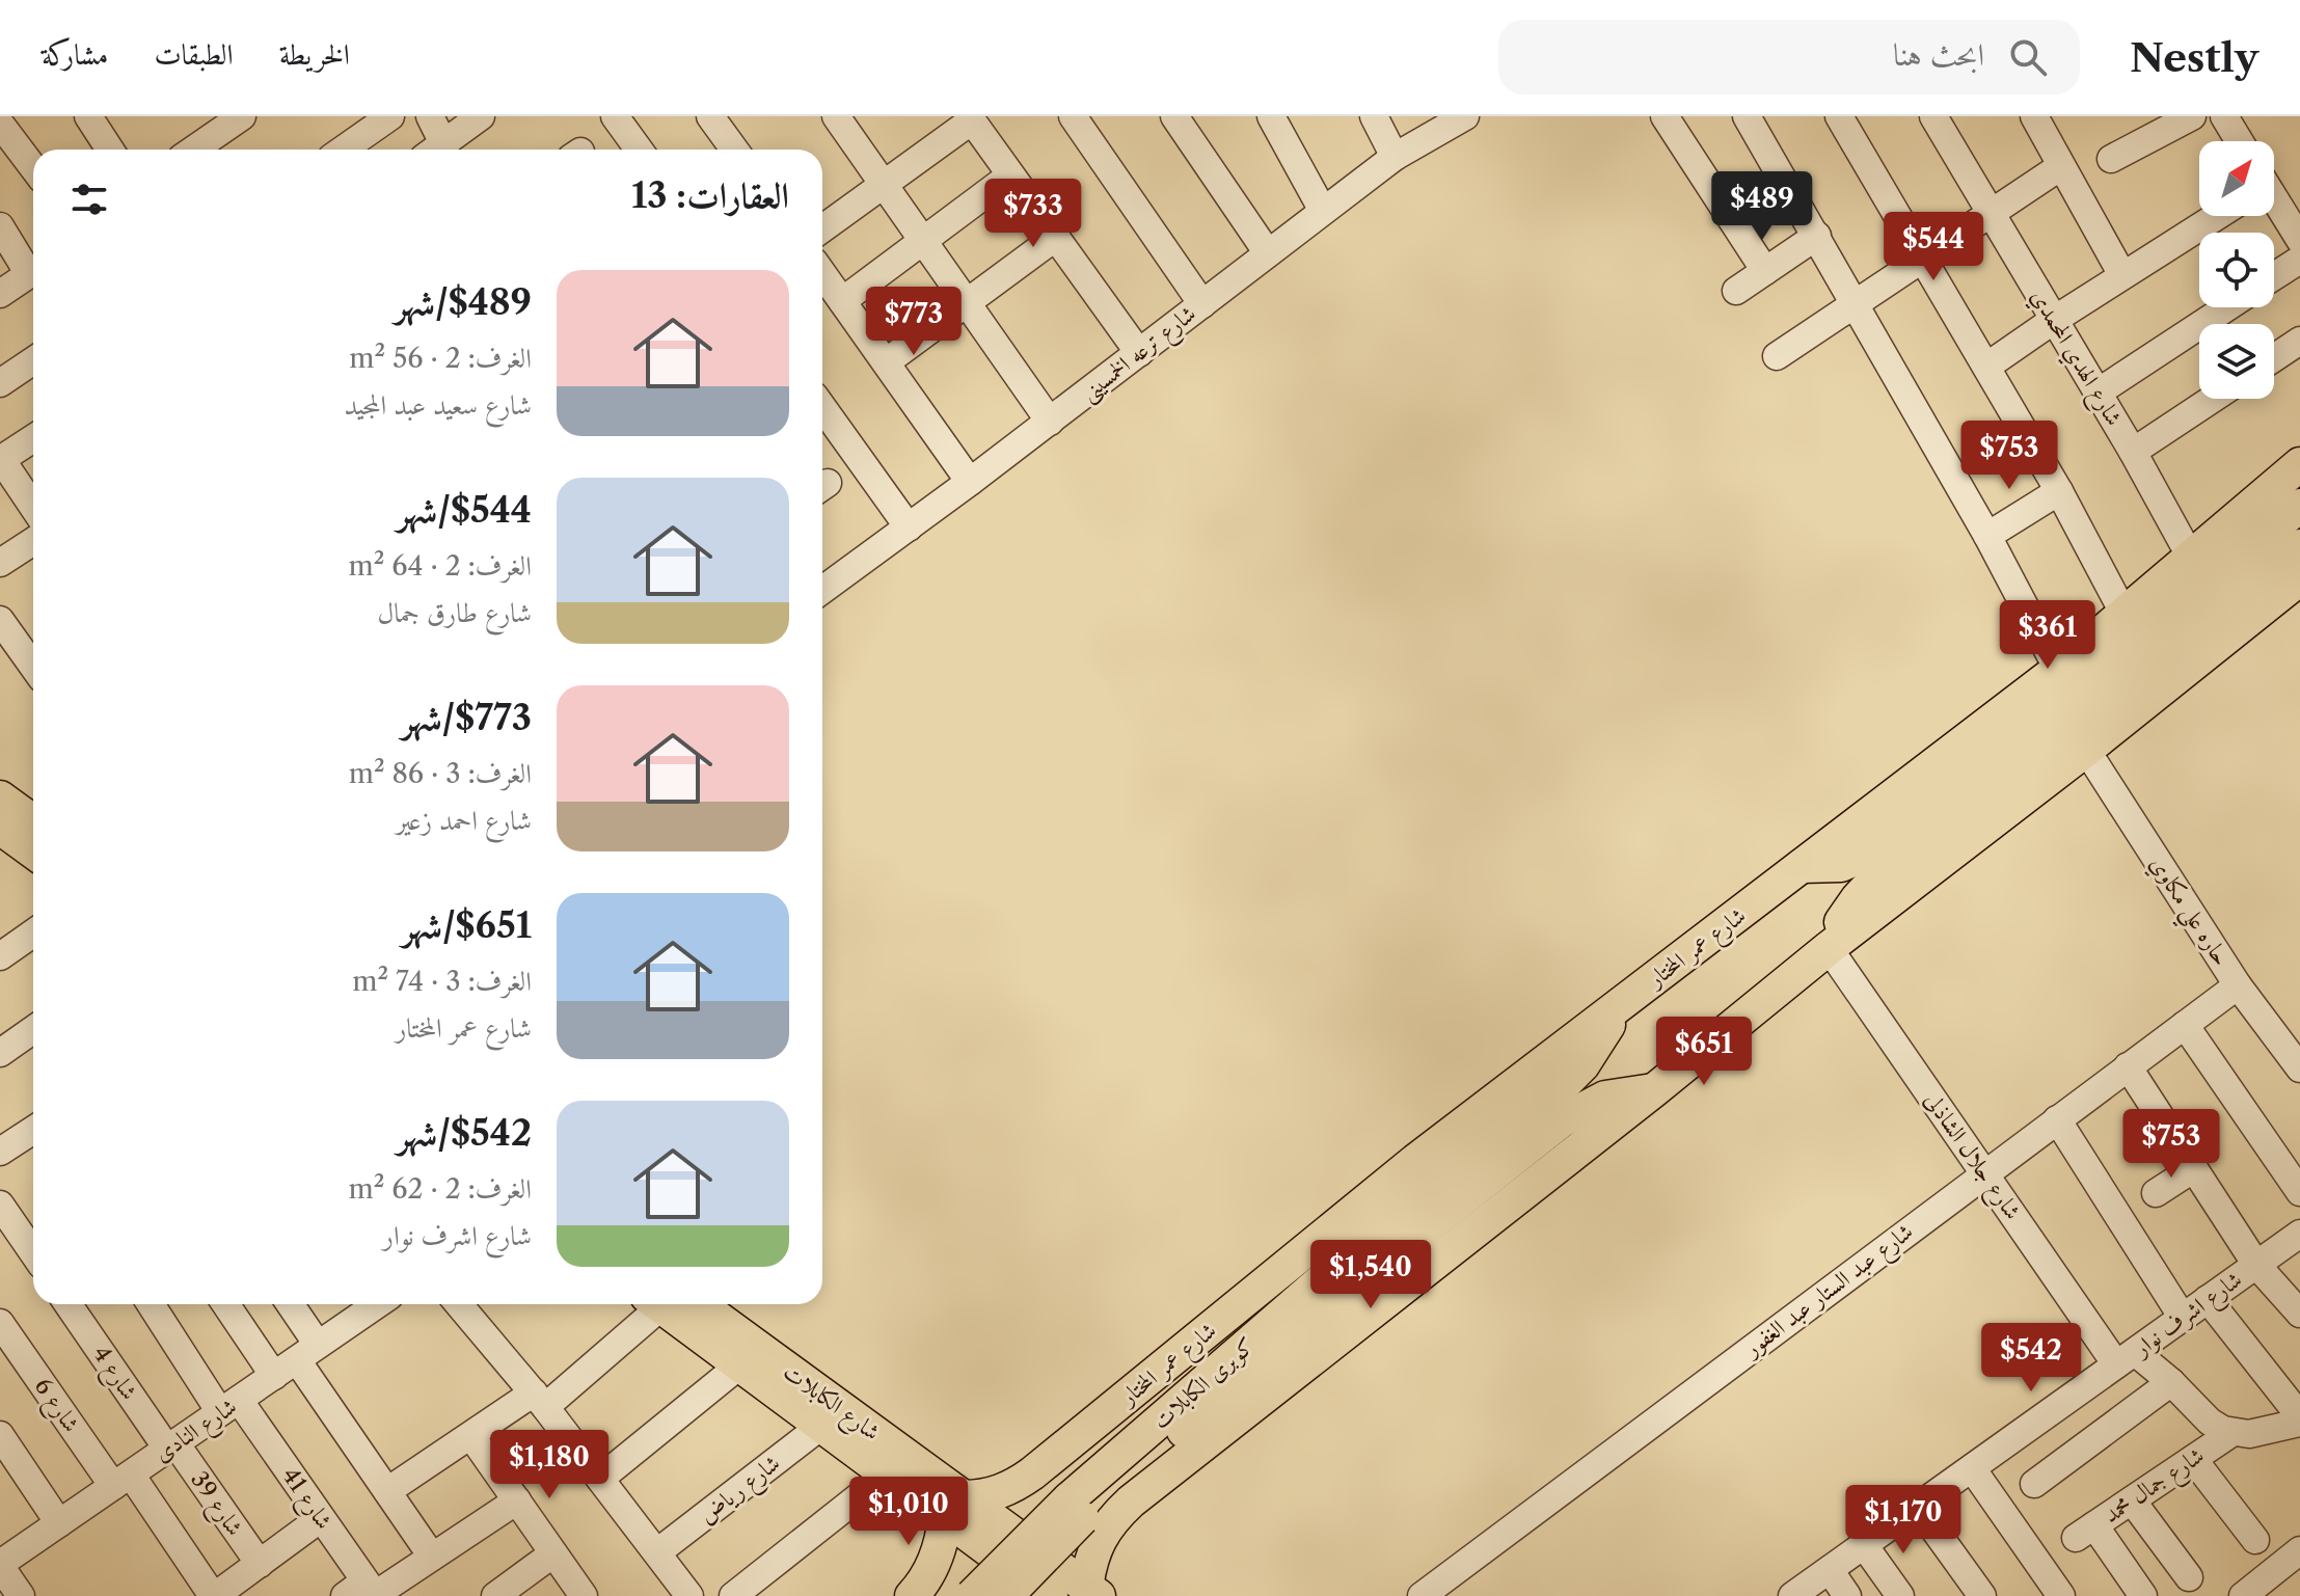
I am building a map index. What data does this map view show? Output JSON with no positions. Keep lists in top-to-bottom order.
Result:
{
  "streets": {
    "main road": ["شارع عمر المختار", "كوبرى الكابلات", "شارع الكابلات"],
    "street": [
      "شارع ترعه الخمسينى",
      "شارع الهدي المحمدي",
      "حاره علي مكاوي",
      "شارع جلال الشاذلى",
      "شارع عبد الستار عبد الغفور",
      "شارع اشرف نوار",
      "شارع 4",
      "شارع 6",
      "شارع النادى",
      "شارع جمال محمد",
      "شارع رياض",
      "شارع 41",
      "شارع 39"
    ]
  },
  "crossings": [
    ["شارع الهدي المحمدي", "شارع عمر المختار"],
    ["حاره علي مكاوي", "شارع عبد الستار عبد الغفور"],
    ["شارع عمر المختار", "كوبرى الكابلات"],
    ["شارع عمر المختار", "شارع الكابلات"],
    ["شارع جلال الشاذلى", "شارع عبد الستار عبد الغفور"],
    ["شارع جلال الشاذلى", "شارع اشرف نوار"],
    ["شارع جلال الشاذلى", "كوبرى الكابلات"],
    ["شارع جلال الشاذلى", "شارع جمال محمد"],
    ["شارع 4", "شارع النادى"],
    ["شارع 4", "شارع 39"],
    ["شارع الكابلات", "شارع رياض"],
    ["شارع 6", "شارع النادى"],
    ["شارع النادى", "شارع 41"],
    ["شارع النادى", "شارع 39"]
  ],
  "north": "top right",
  "page": {
    "header": "Nestly",
    "search": "ابحث هنا",
    "nav": ["الخريطة", "الطبقات", "مشاركة"],
    "heading": "العقارات: 13",
    "price": [
      "$489",
      "$733",
      "$544",
      "$773",
      "$753",
      "$361",
      "$651",
      "$753",
      "$1,540",
      "$542",
      "$1,180",
      "$1,010",
      "$1,170"
    ],
    "list": [
      {
        "name": "$489/شهر",
        "note": "الغرف: 2 · 56 m² · شارع سعيد عبد المجيد"
      },
      {
        "name": "$544/شهر",
        "note": "الغرف: 2 · 64 m² · شارع طارق جمال"
      },
      {
        "name": "$773/شهر",
        "note": "الغرف: 3 · 86 m² · شارع احمد زعير"
      },
      {
        "name": "$651/شهر",
        "note": "الغرف: 3 · 74 m² · شارع عمر المختار"
      },
      {
        "name": "$542/شهر",
        "note": "الغرف: 2 · 62 m² · شارع اشرف نوار"
      }
    ]
  }
}
